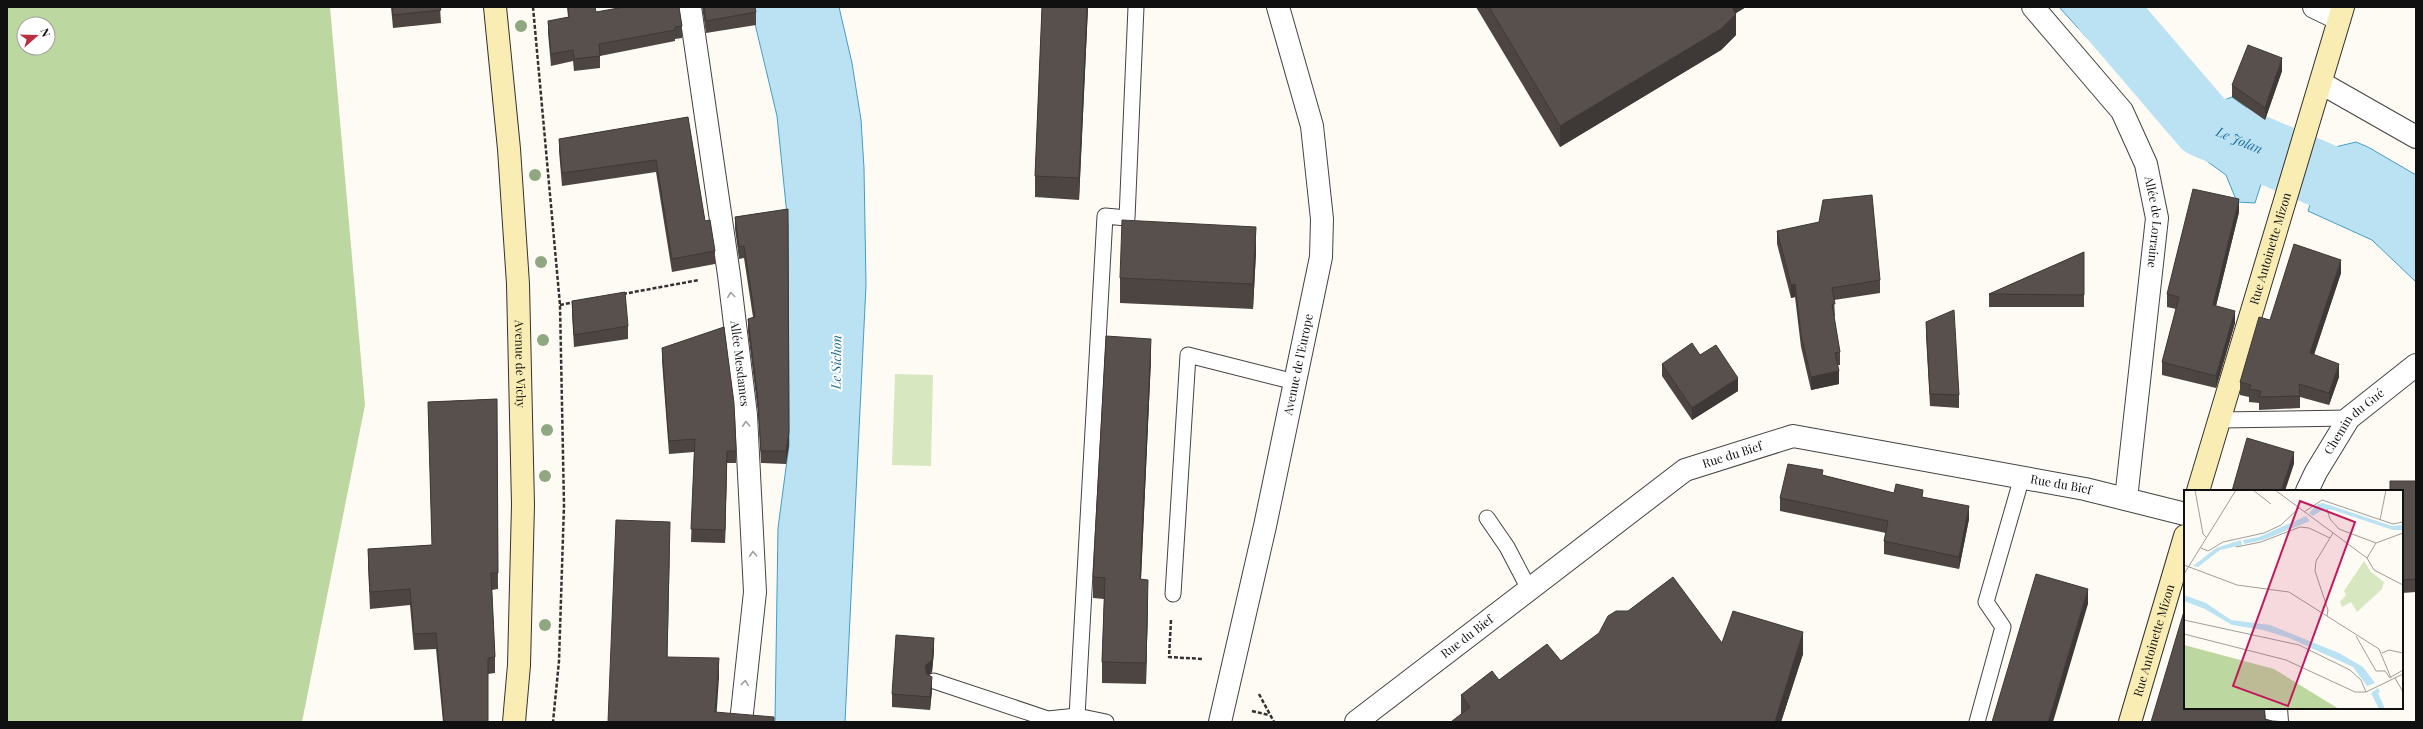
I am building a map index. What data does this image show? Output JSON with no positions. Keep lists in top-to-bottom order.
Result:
{
  "streets": {
    "main road": ["Rue Antoinette Mizon", "Avenue de Vichy"],
    "street": [
      "Allée de Lorraine",
      "Allée Mesdames",
      "Avenue de l'Europe",
      "Chemin du Gué",
      "Rue du Bief"
    ]
  },
  "crossings": [
    ["Allée de Lorraine", "Rue du Bief"]
  ],
  "one_way": ["Allée Mesdames"],
  "water": ["Le Jolan", "Le Sichon"],
  "north": "right"
}
